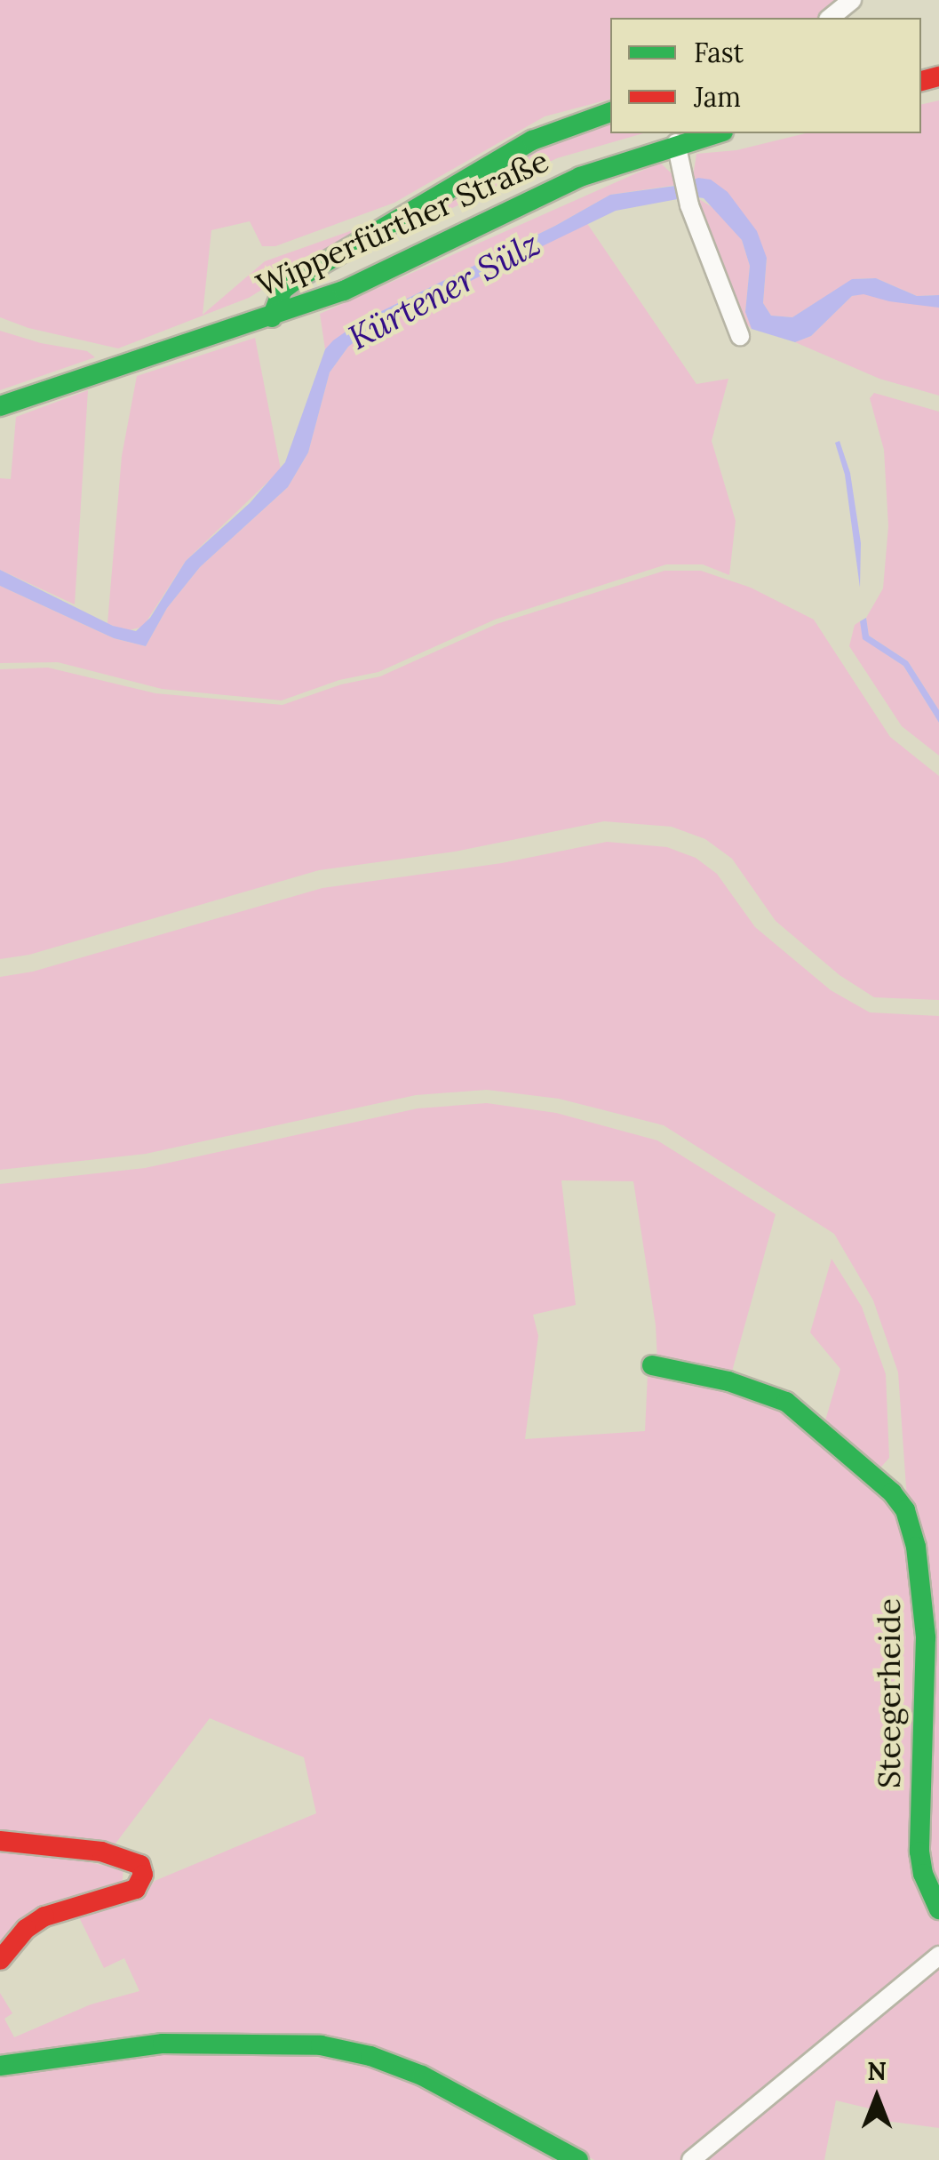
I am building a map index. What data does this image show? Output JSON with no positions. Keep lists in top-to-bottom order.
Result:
{
  "streets": {
    "street": ["Wipperfürther Straße", "Steegerheide"]
  },
  "water": ["Kürtener Sülz"],
  "legend": ["Fast", "Jam"],
  "north": "top"
}
